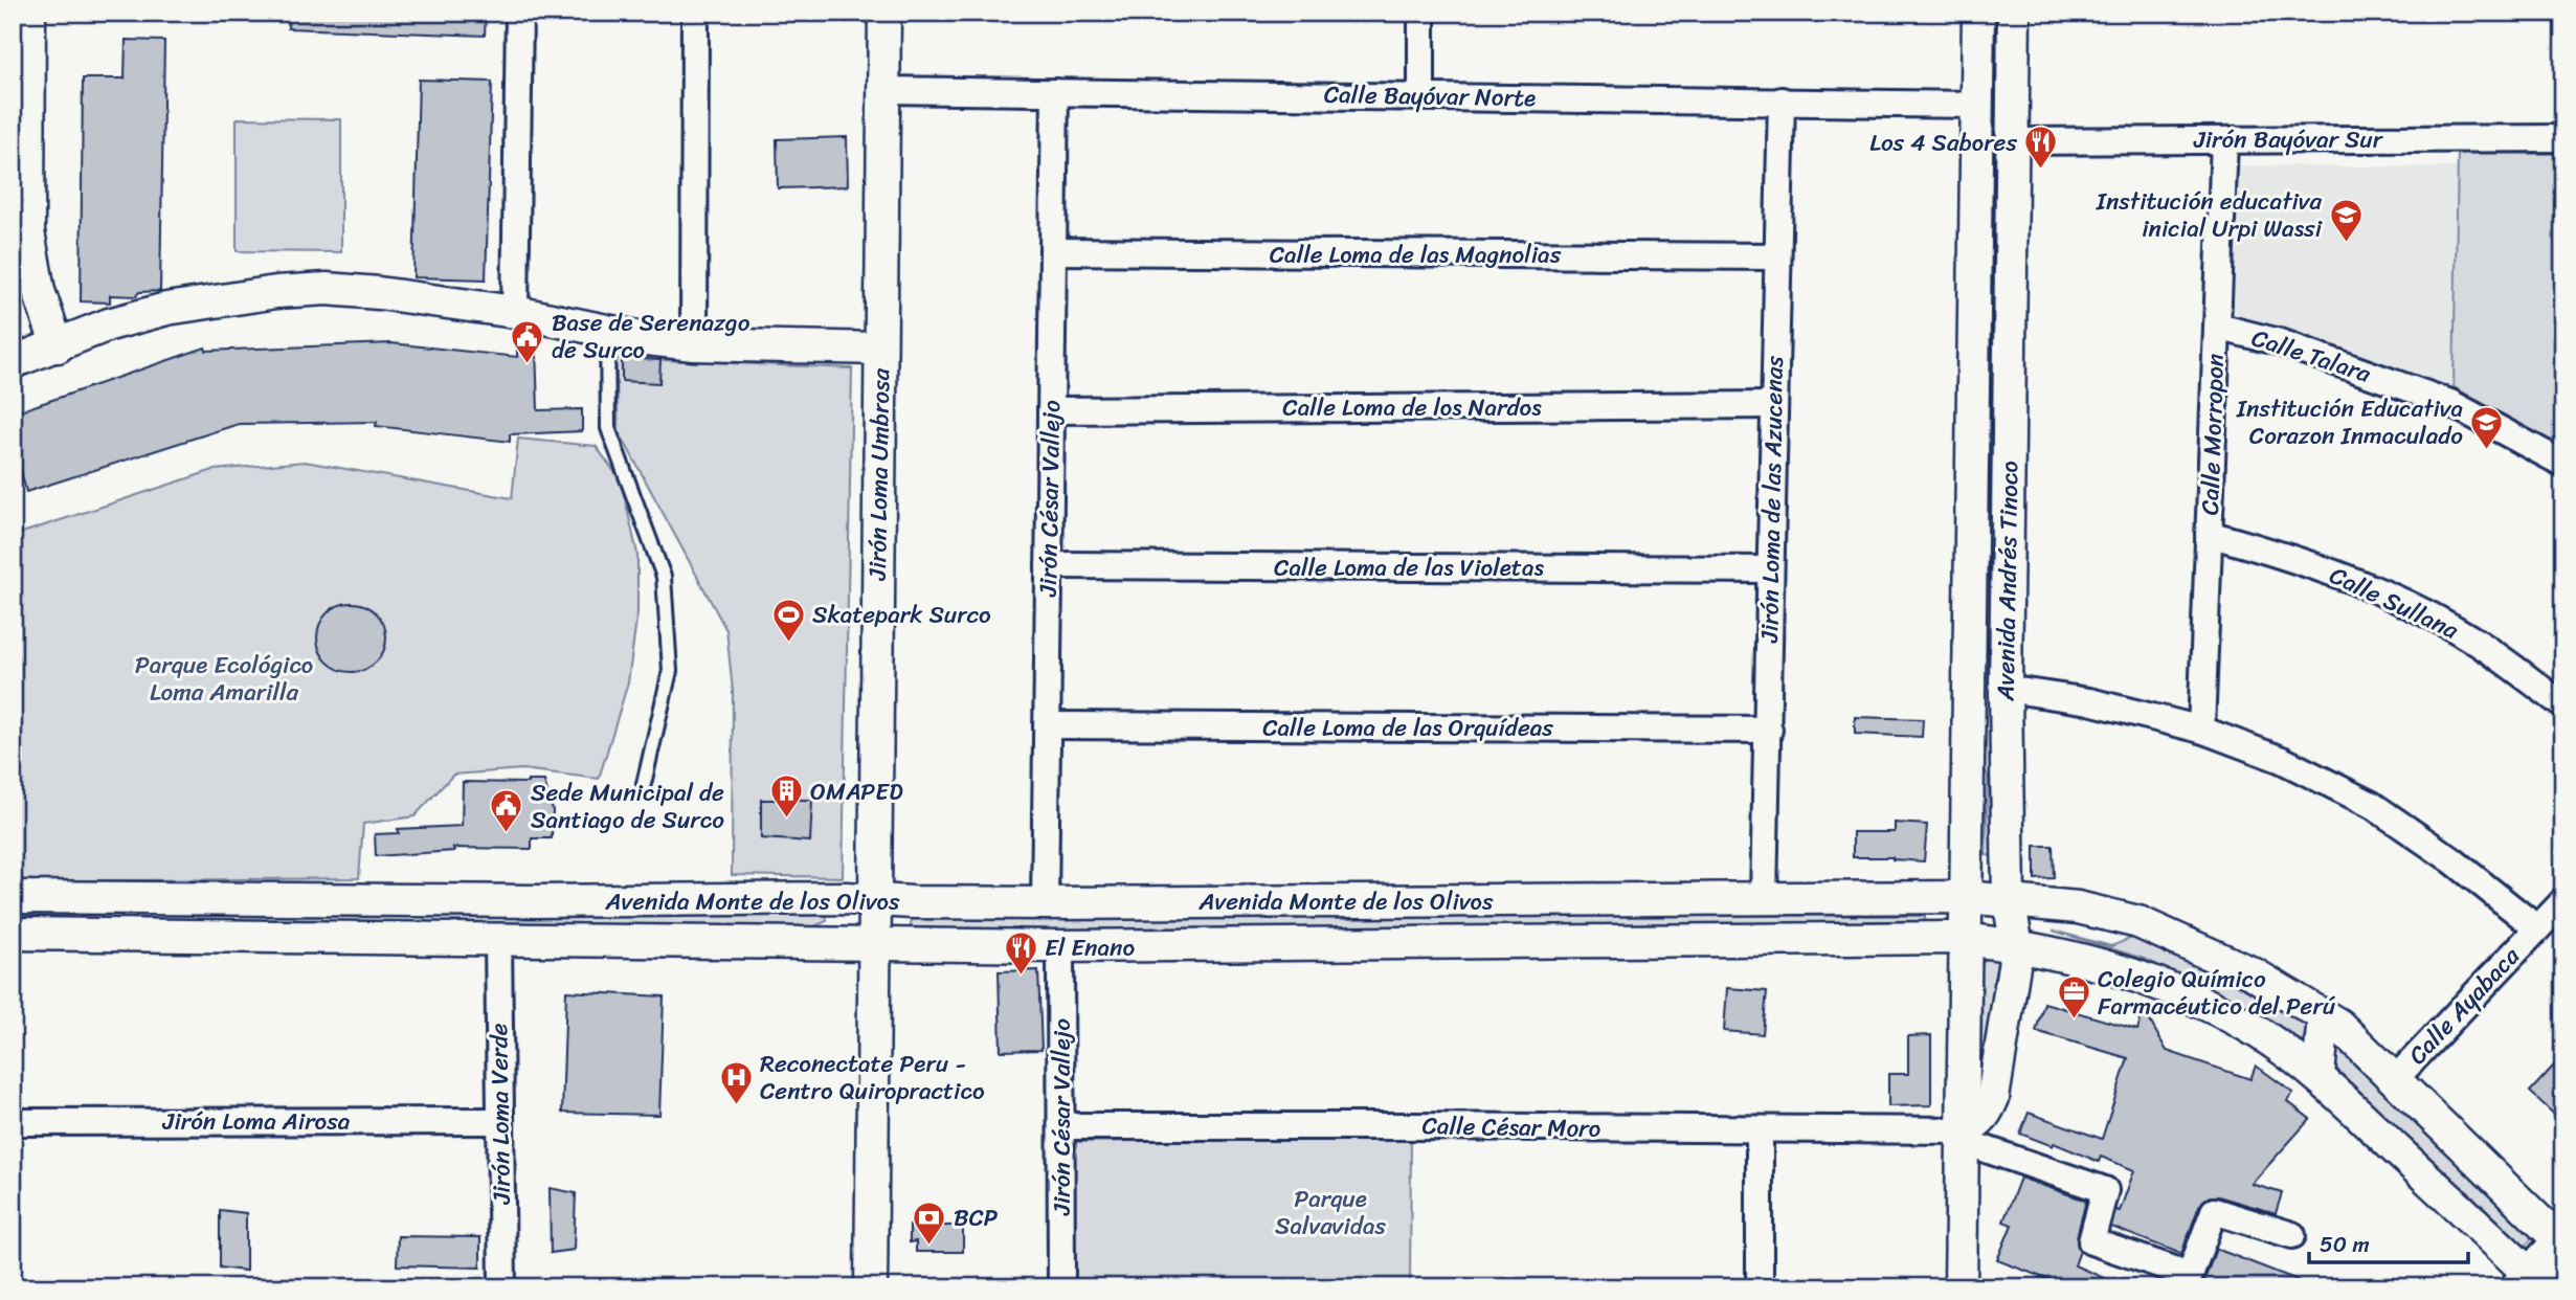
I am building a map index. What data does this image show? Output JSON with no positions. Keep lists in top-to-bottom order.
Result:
{
  "streets": {
    "street": [
      "Calle Bayóvar Norte",
      "Jirón Bayóvar Sur",
      "Calle Loma de las Magnolias",
      "Calle Talara",
      "Calle Loma de los Nardos",
      "Calle Morropon",
      "Jirón Loma Umbrosa",
      "Jirón César Vallejo",
      "Jirón Loma de las Azucenas",
      "Calle Loma de las Violetas",
      "Avenida Andrés Tinoco",
      "Calle Sullana",
      "Calle Loma de las Orquídeas",
      "Avenida Monte de los Olivos",
      "Calle Ayabaca",
      "Jirón Loma Verde",
      "Jirón Loma Airosa",
      "Calle César Moro"
    ]
  },
  "crossings": [
    ["Calle Bayóvar Norte", "Jirón Loma Umbrosa"],
    ["Calle Bayóvar Norte", "Jirón César Vallejo"],
    ["Calle Bayóvar Norte", "Jirón Loma de las Azucenas"],
    ["Calle Bayóvar Norte", "Avenida Andrés Tinoco"],
    ["Jirón Bayóvar Sur", "Calle Morropon"],
    ["Jirón Bayóvar Sur", "Avenida Andrés Tinoco"],
    ["Calle Loma de las Magnolias", "Jirón César Vallejo"],
    ["Calle Loma de las Magnolias", "Jirón Loma de las Azucenas"],
    ["Calle Talara", "Calle Morropon"],
    ["Calle Loma de los Nardos", "Jirón César Vallejo"],
    ["Calle Loma de los Nardos", "Jirón Loma de las Azucenas"],
    ["Calle Morropon", "Calle Sullana"],
    ["Jirón Loma Umbrosa", "Avenida Monte de los Olivos"],
    ["Jirón César Vallejo", "Calle Loma de las Violetas"],
    ["Jirón César Vallejo", "Calle Loma de las Orquídeas"],
    ["Jirón César Vallejo", "Avenida Monte de los Olivos"],
    ["Jirón César Vallejo", "Calle César Moro"],
    ["Jirón Loma de las Azucenas", "Calle Loma de las Violetas"],
    ["Jirón Loma de las Azucenas", "Calle Loma de las Orquídeas"],
    ["Jirón Loma de las Azucenas", "Avenida Monte de los Olivos"],
    ["Avenida Andrés Tinoco", "Avenida Monte de los Olivos"],
    ["Avenida Andrés Tinoco", "Calle César Moro"],
    ["Avenida Monte de los Olivos", "Calle Ayabaca"],
    ["Avenida Monte de los Olivos", "Jirón Loma Verde"],
    ["Jirón Loma Verde", "Jirón Loma Airosa"]
  ],
  "parks": ["Parque Ecológico Loma Amarilla", "Parque Salvavidas"],
  "places": {
    "restaurant": ["Los 4 Sabores", "El Enano"],
    "school or university": ["Institución educativa inicial Urpi Wassi", "Institución Educativa Corazon Inmaculado"],
    "public building": ["Base de Serenazgo de Surco", "Sede Municipal de Santiago de Surco"],
    "sports": ["Skatepark Surco"],
    "building": ["OMAPED"],
    "office": ["Colegio Químico Farmacéutico del Perú"],
    "hospital": ["Reconectate Peru - Centro Quiropractico"],
    "bank": ["BCP"]
  },
  "scale_bar": "50 m"
}
